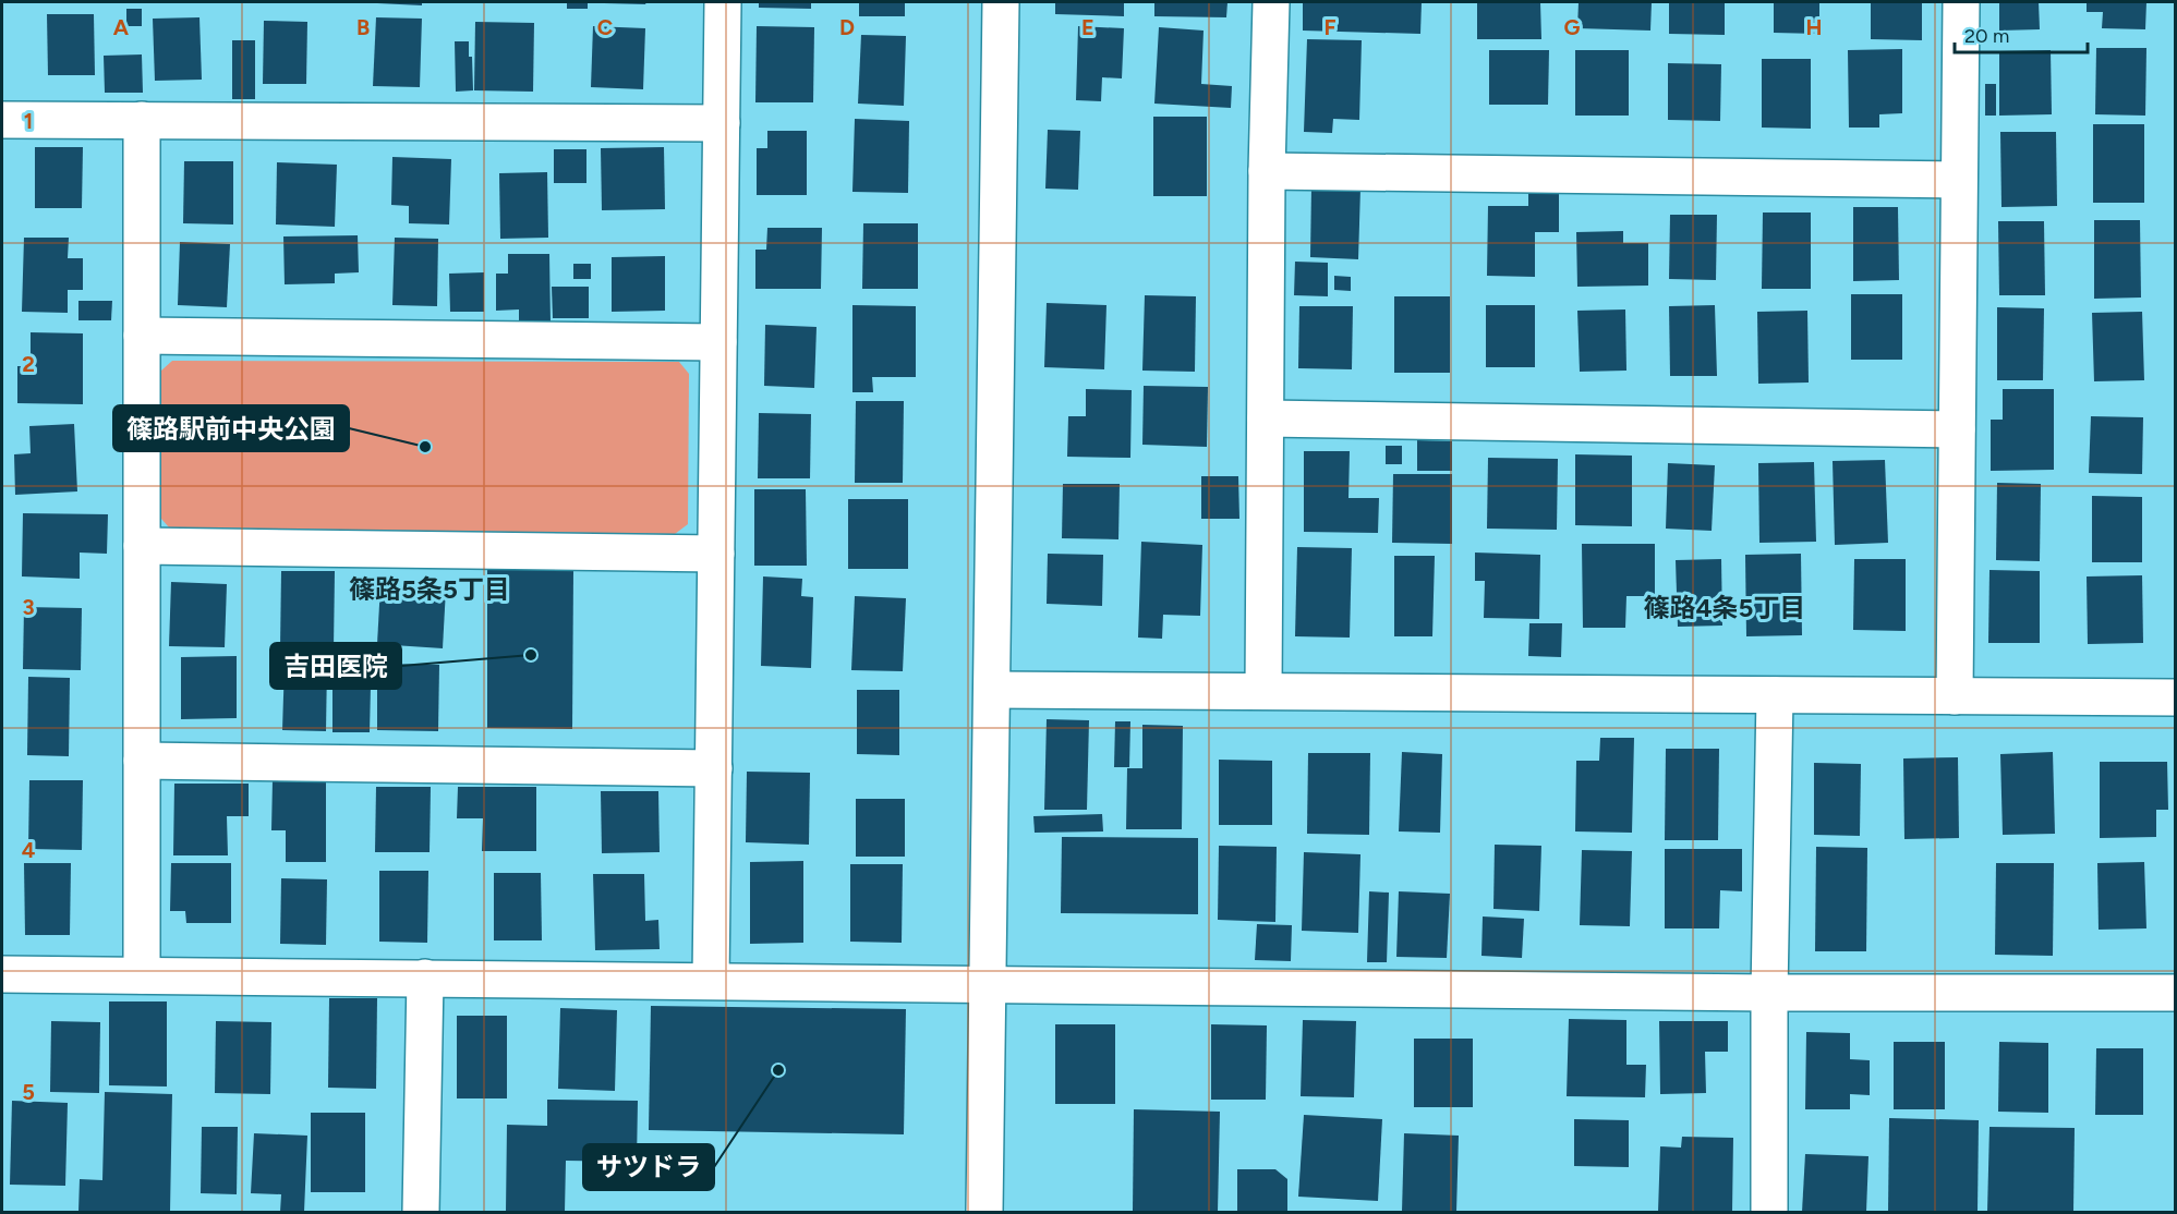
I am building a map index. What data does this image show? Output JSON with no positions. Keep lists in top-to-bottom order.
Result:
{
  "districts": ["篠路5条5丁目", "篠路4条5丁目"],
  "places": ["篠路駅前中央公園", "吉田医院", "サツドラ"],
  "scale_bar": "20 m",
  "grid": {
    "columns": [
      "A",
      "B",
      "C",
      "D",
      "E",
      "F",
      "G",
      "H"
    ],
    "rows": [
      "1",
      "2",
      "3",
      "4",
      "5"
    ]
  }
}
